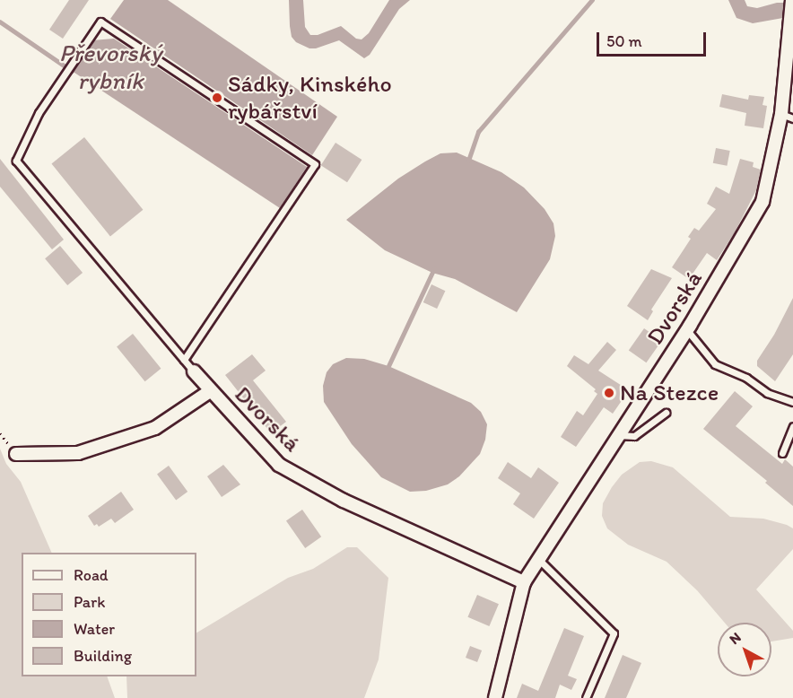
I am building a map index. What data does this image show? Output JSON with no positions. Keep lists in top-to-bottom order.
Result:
{
  "streets": {
    "street": ["Dvorská"]
  },
  "water": ["Převorský rybník"],
  "places": ["Sádky, Kinského rybářství", "Na Stezce"],
  "legend": [
    "Road",
    "Park",
    "Water",
    "Building"
  ],
  "scale_bar": "50 m",
  "north": "top left"
}
